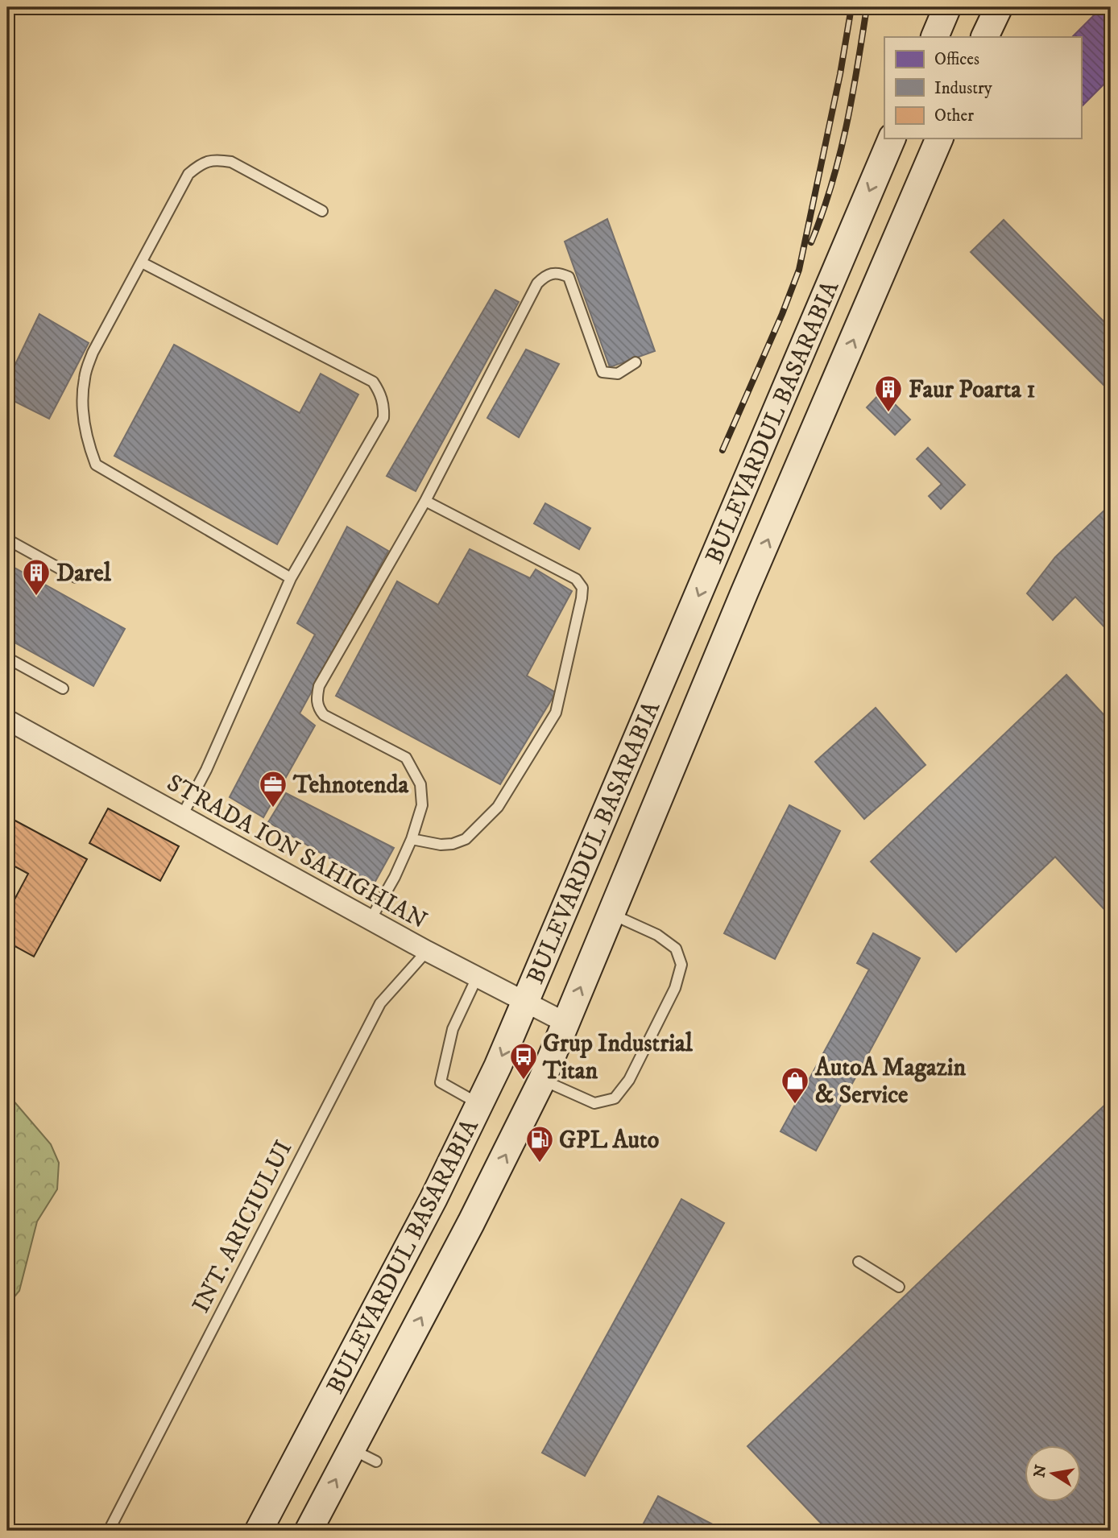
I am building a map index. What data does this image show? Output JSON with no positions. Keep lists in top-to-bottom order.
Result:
{
  "streets": {
    "main road": ["BULEVARDUL BASARABIA"],
    "street": ["STRADA ION SAHIGHIAN"],
    "lane": ["INT. ARICIULUI"]
  },
  "crossings": [
    ["BULEVARDUL BASARABIA", "STRADA ION SAHIGHIAN"],
    ["STRADA ION SAHIGHIAN", "INT. ARICIULUI"]
  ],
  "places": {
    "building": ["Faur Poarta 1", "Darel"],
    "office": ["Tehnotenda"],
    "bus stop": ["Grup Industrial Titan"],
    "shop": ["AutoA Magazin & Service"],
    "fuel station": ["GPL Auto"]
  },
  "legend": ["Offices", "Industry", "Other"],
  "north": "left"
}
